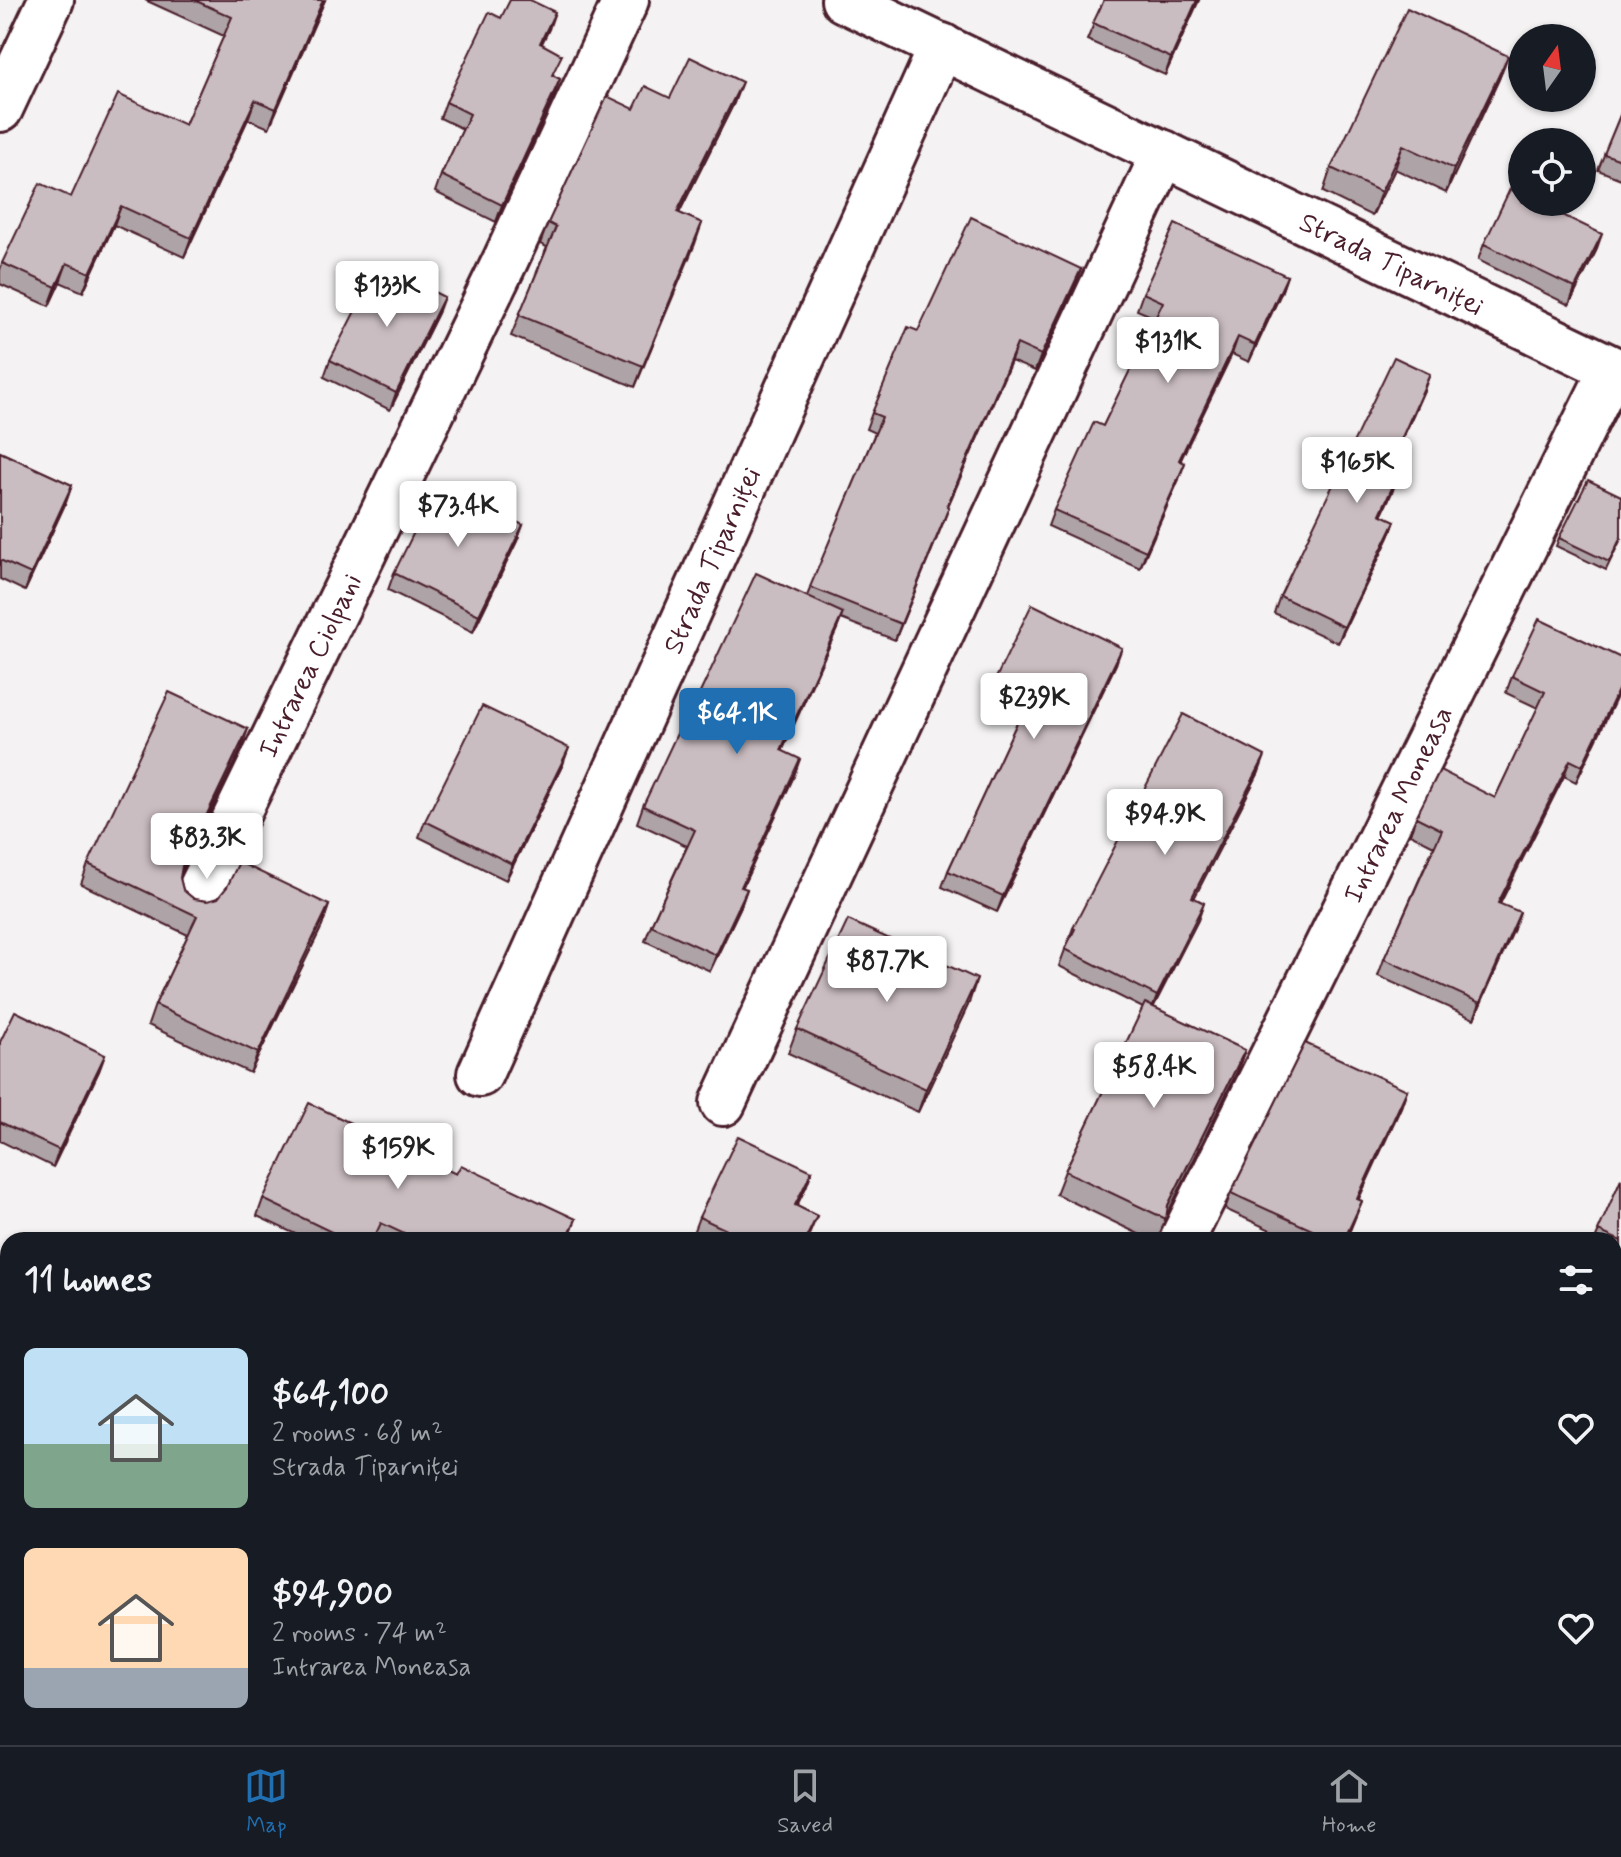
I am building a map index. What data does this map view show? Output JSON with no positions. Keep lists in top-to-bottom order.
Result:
{
  "streets": {
    "street": ["Strada Tiparniței", "Intrarea Ciolpani", "Intrarea Moneasa"]
  },
  "crossings": [
    ["Strada Tiparniței", "Intrarea Moneasa"]
  ],
  "north": "top",
  "page": {
    "price": [
      "$133K",
      "$131K",
      "$165K",
      "$73.4K",
      "$239K",
      "$64.1K",
      "$94.9K",
      "$83.3K",
      "$87.7K",
      "$58.4K",
      "$159K"
    ],
    "heading": "11 homes",
    "list": [
      {
        "name": "$64,100",
        "note": "2 rooms · 68 m² · Strada Tiparniței"
      },
      {
        "name": "$94,900",
        "note": "2 rooms · 74 m² · Intrarea Moneasa"
      }
    ],
    "tabs": ["Map", "Saved", "Home"]
  }
}
